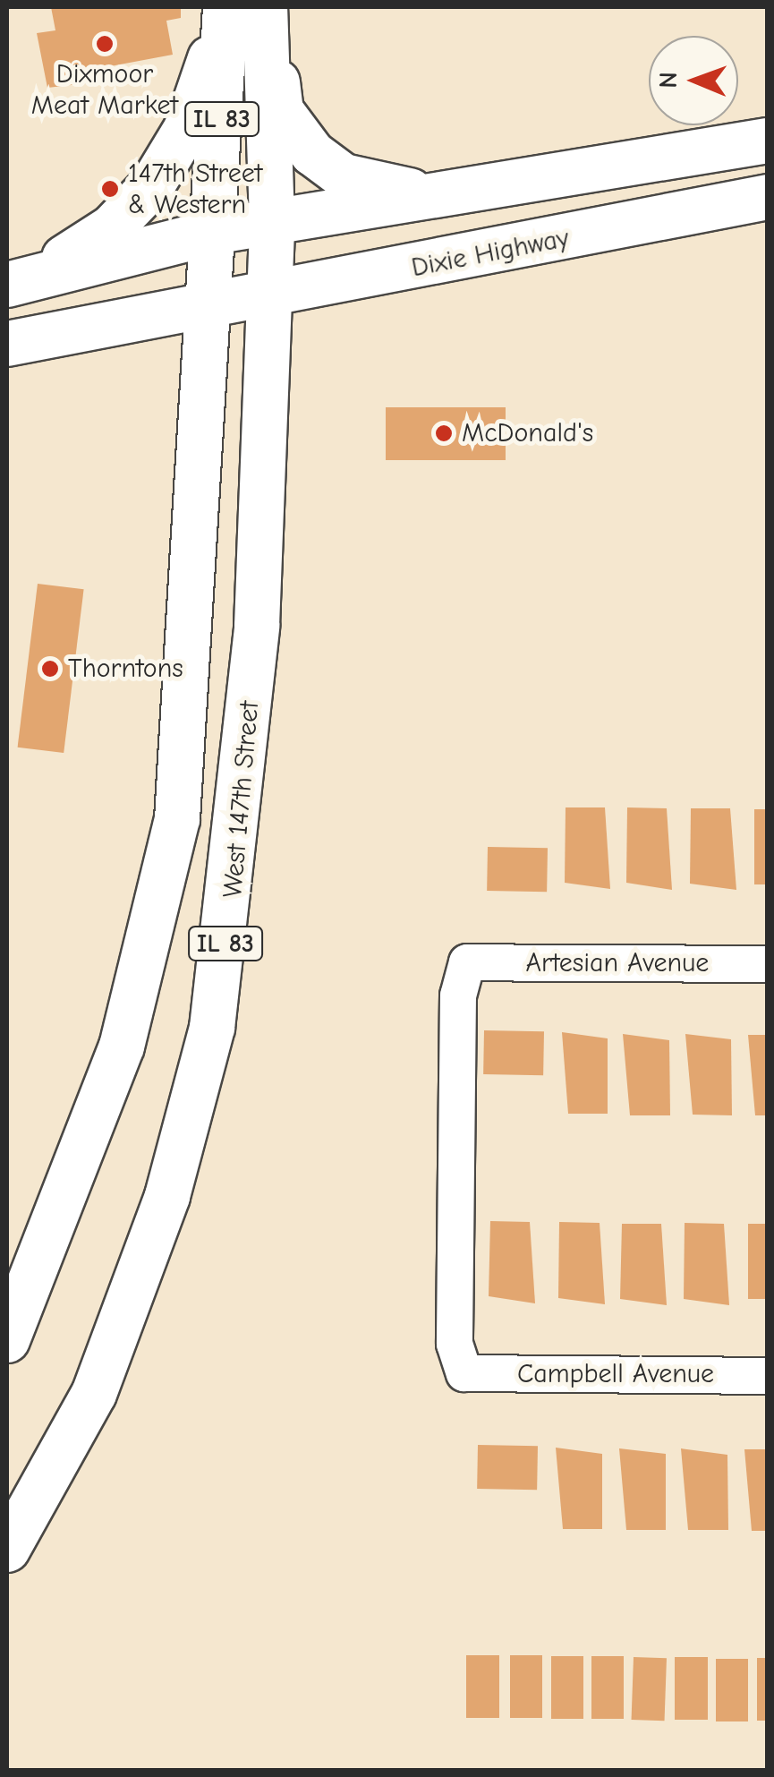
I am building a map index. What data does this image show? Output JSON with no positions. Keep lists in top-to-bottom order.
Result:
{
  "streets": {
    "main road": ["IL 83", "Dixie Highway", "West 147th Street"],
    "street": ["Artesian Avenue", "Campbell Avenue"]
  },
  "crossings": [
    ["IL 83", "Dixie Highway"],
    ["Dixie Highway", "West 147th Street"],
    ["Artesian Avenue", "Campbell Avenue"]
  ],
  "places": [
    "Dixmoor Meat Market",
    "147th Street & Western",
    "McDonald's",
    "Thorntons"
  ],
  "north": "left"
}
